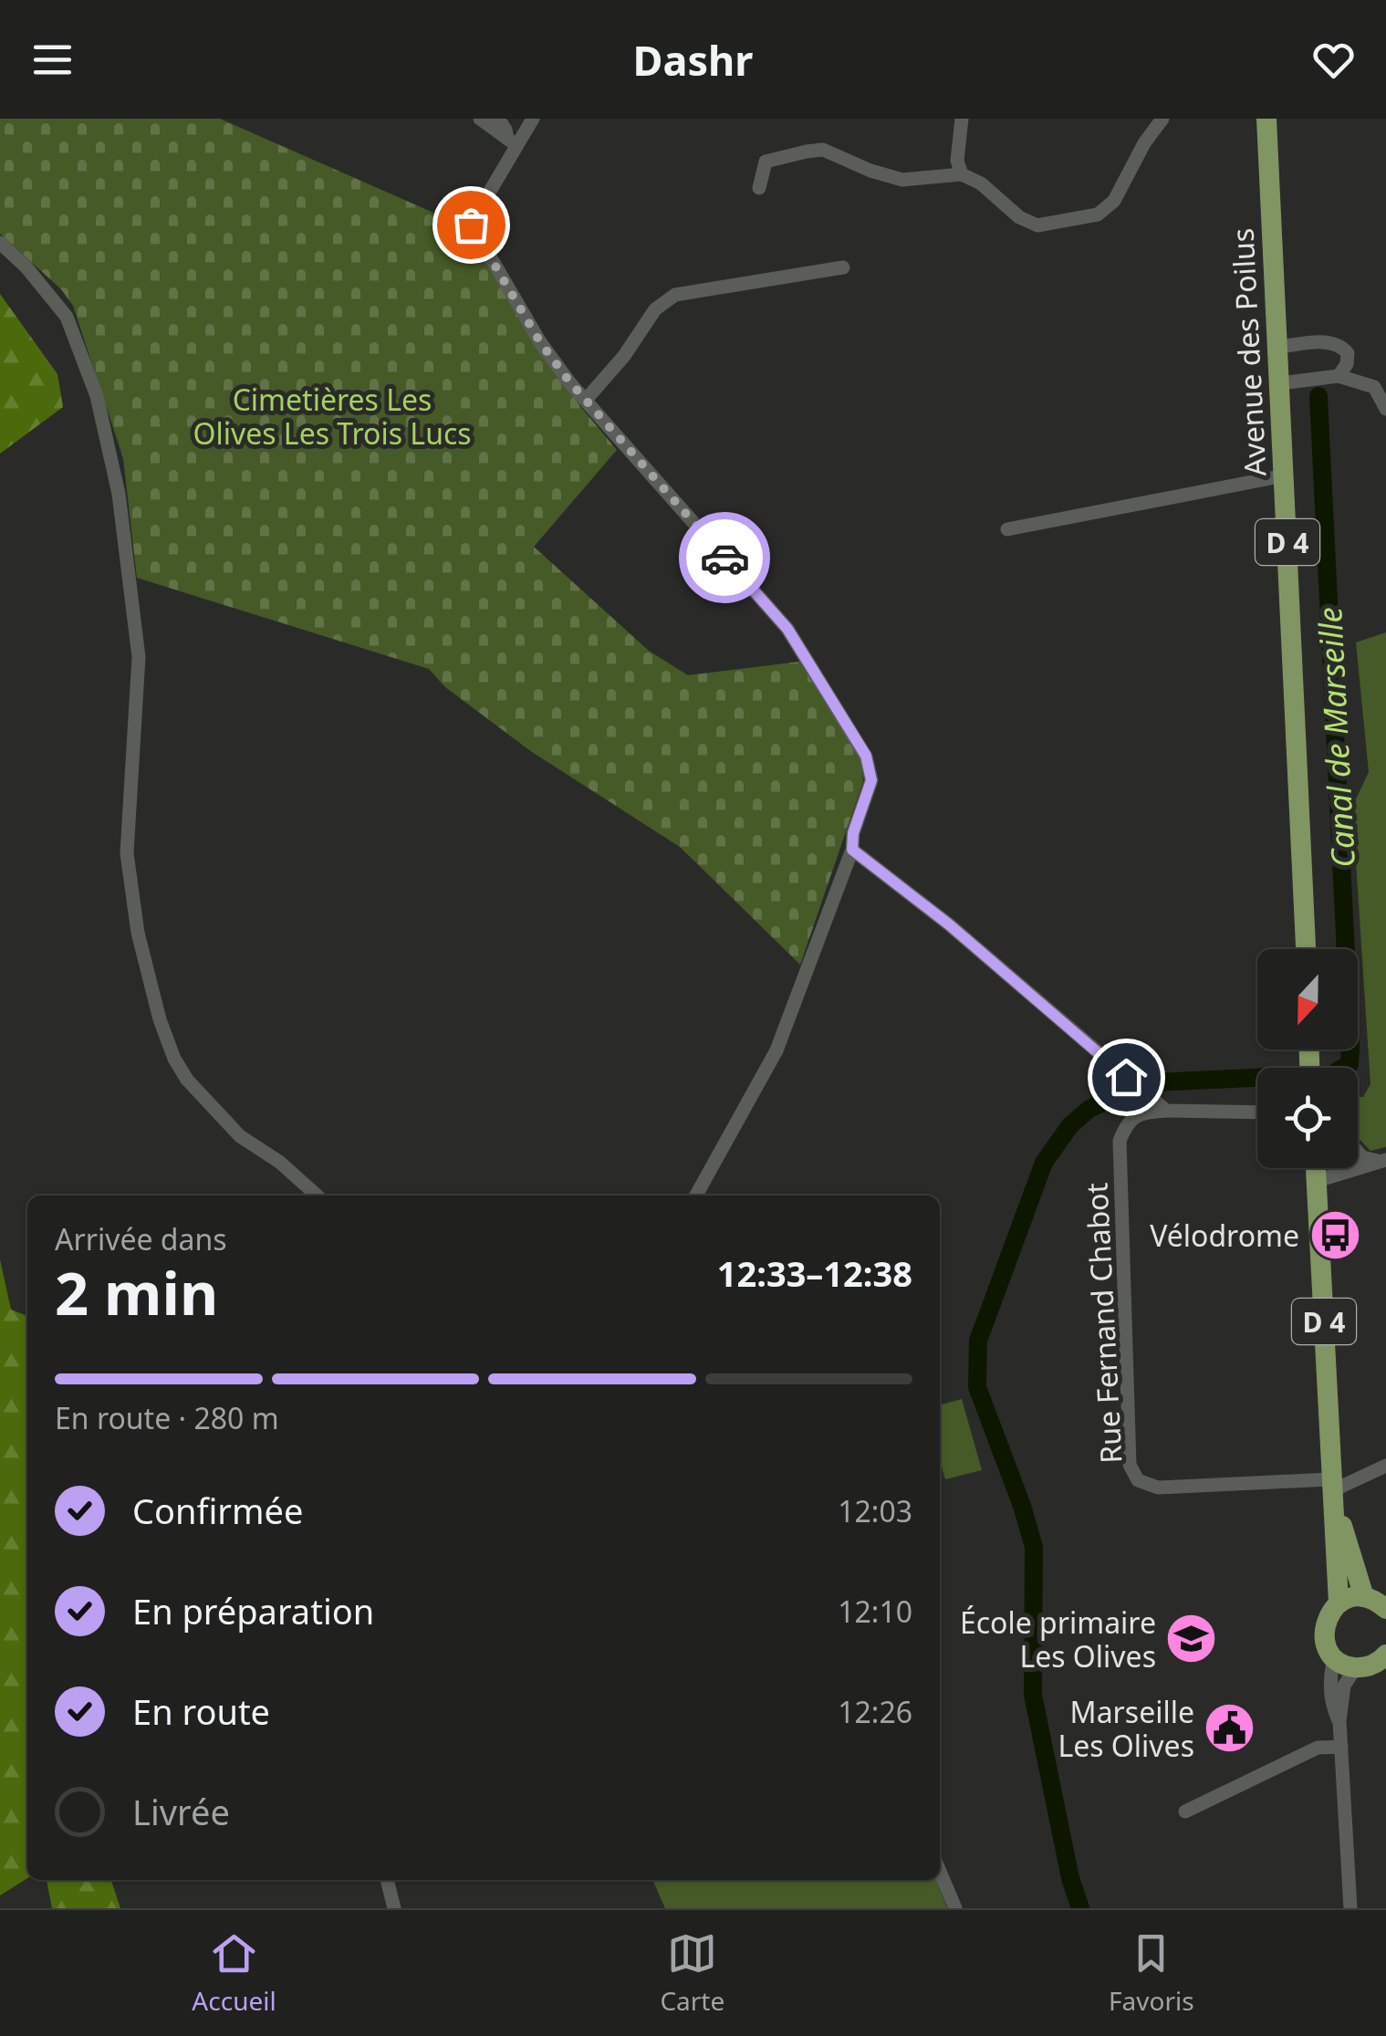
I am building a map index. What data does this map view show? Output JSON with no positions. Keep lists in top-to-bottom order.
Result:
{
  "streets": {
    "main road": ["Avenue des Poilus", "D 4"],
    "street": ["Rue Fernand Chabot"]
  },
  "crossings": [
    ["D 4", "Rue Fernand Chabot"]
  ],
  "water": ["Canal de Marseille"],
  "parks": ["Cimetières Les Olives Les Trois Lucs"],
  "places": {
    "bus stop": ["Vélodrome"],
    "school or university": ["École primaire Les Olives"],
    "public building": ["Marseille Les Olives"]
  },
  "north": "bottom",
  "page": {
    "header": "Dashr",
    "heading": ["2 min", "Arrivée dans", "12:33–12:38"],
    "bar": "En route · 280 m",
    "list": [
      ["Confirmée", "12:03"],
      ["En préparation", "12:10"],
      ["En route", "12:26"],
      "Livrée"
    ],
    "tabs": ["Accueil", "Carte", "Favoris"]
  }
}
